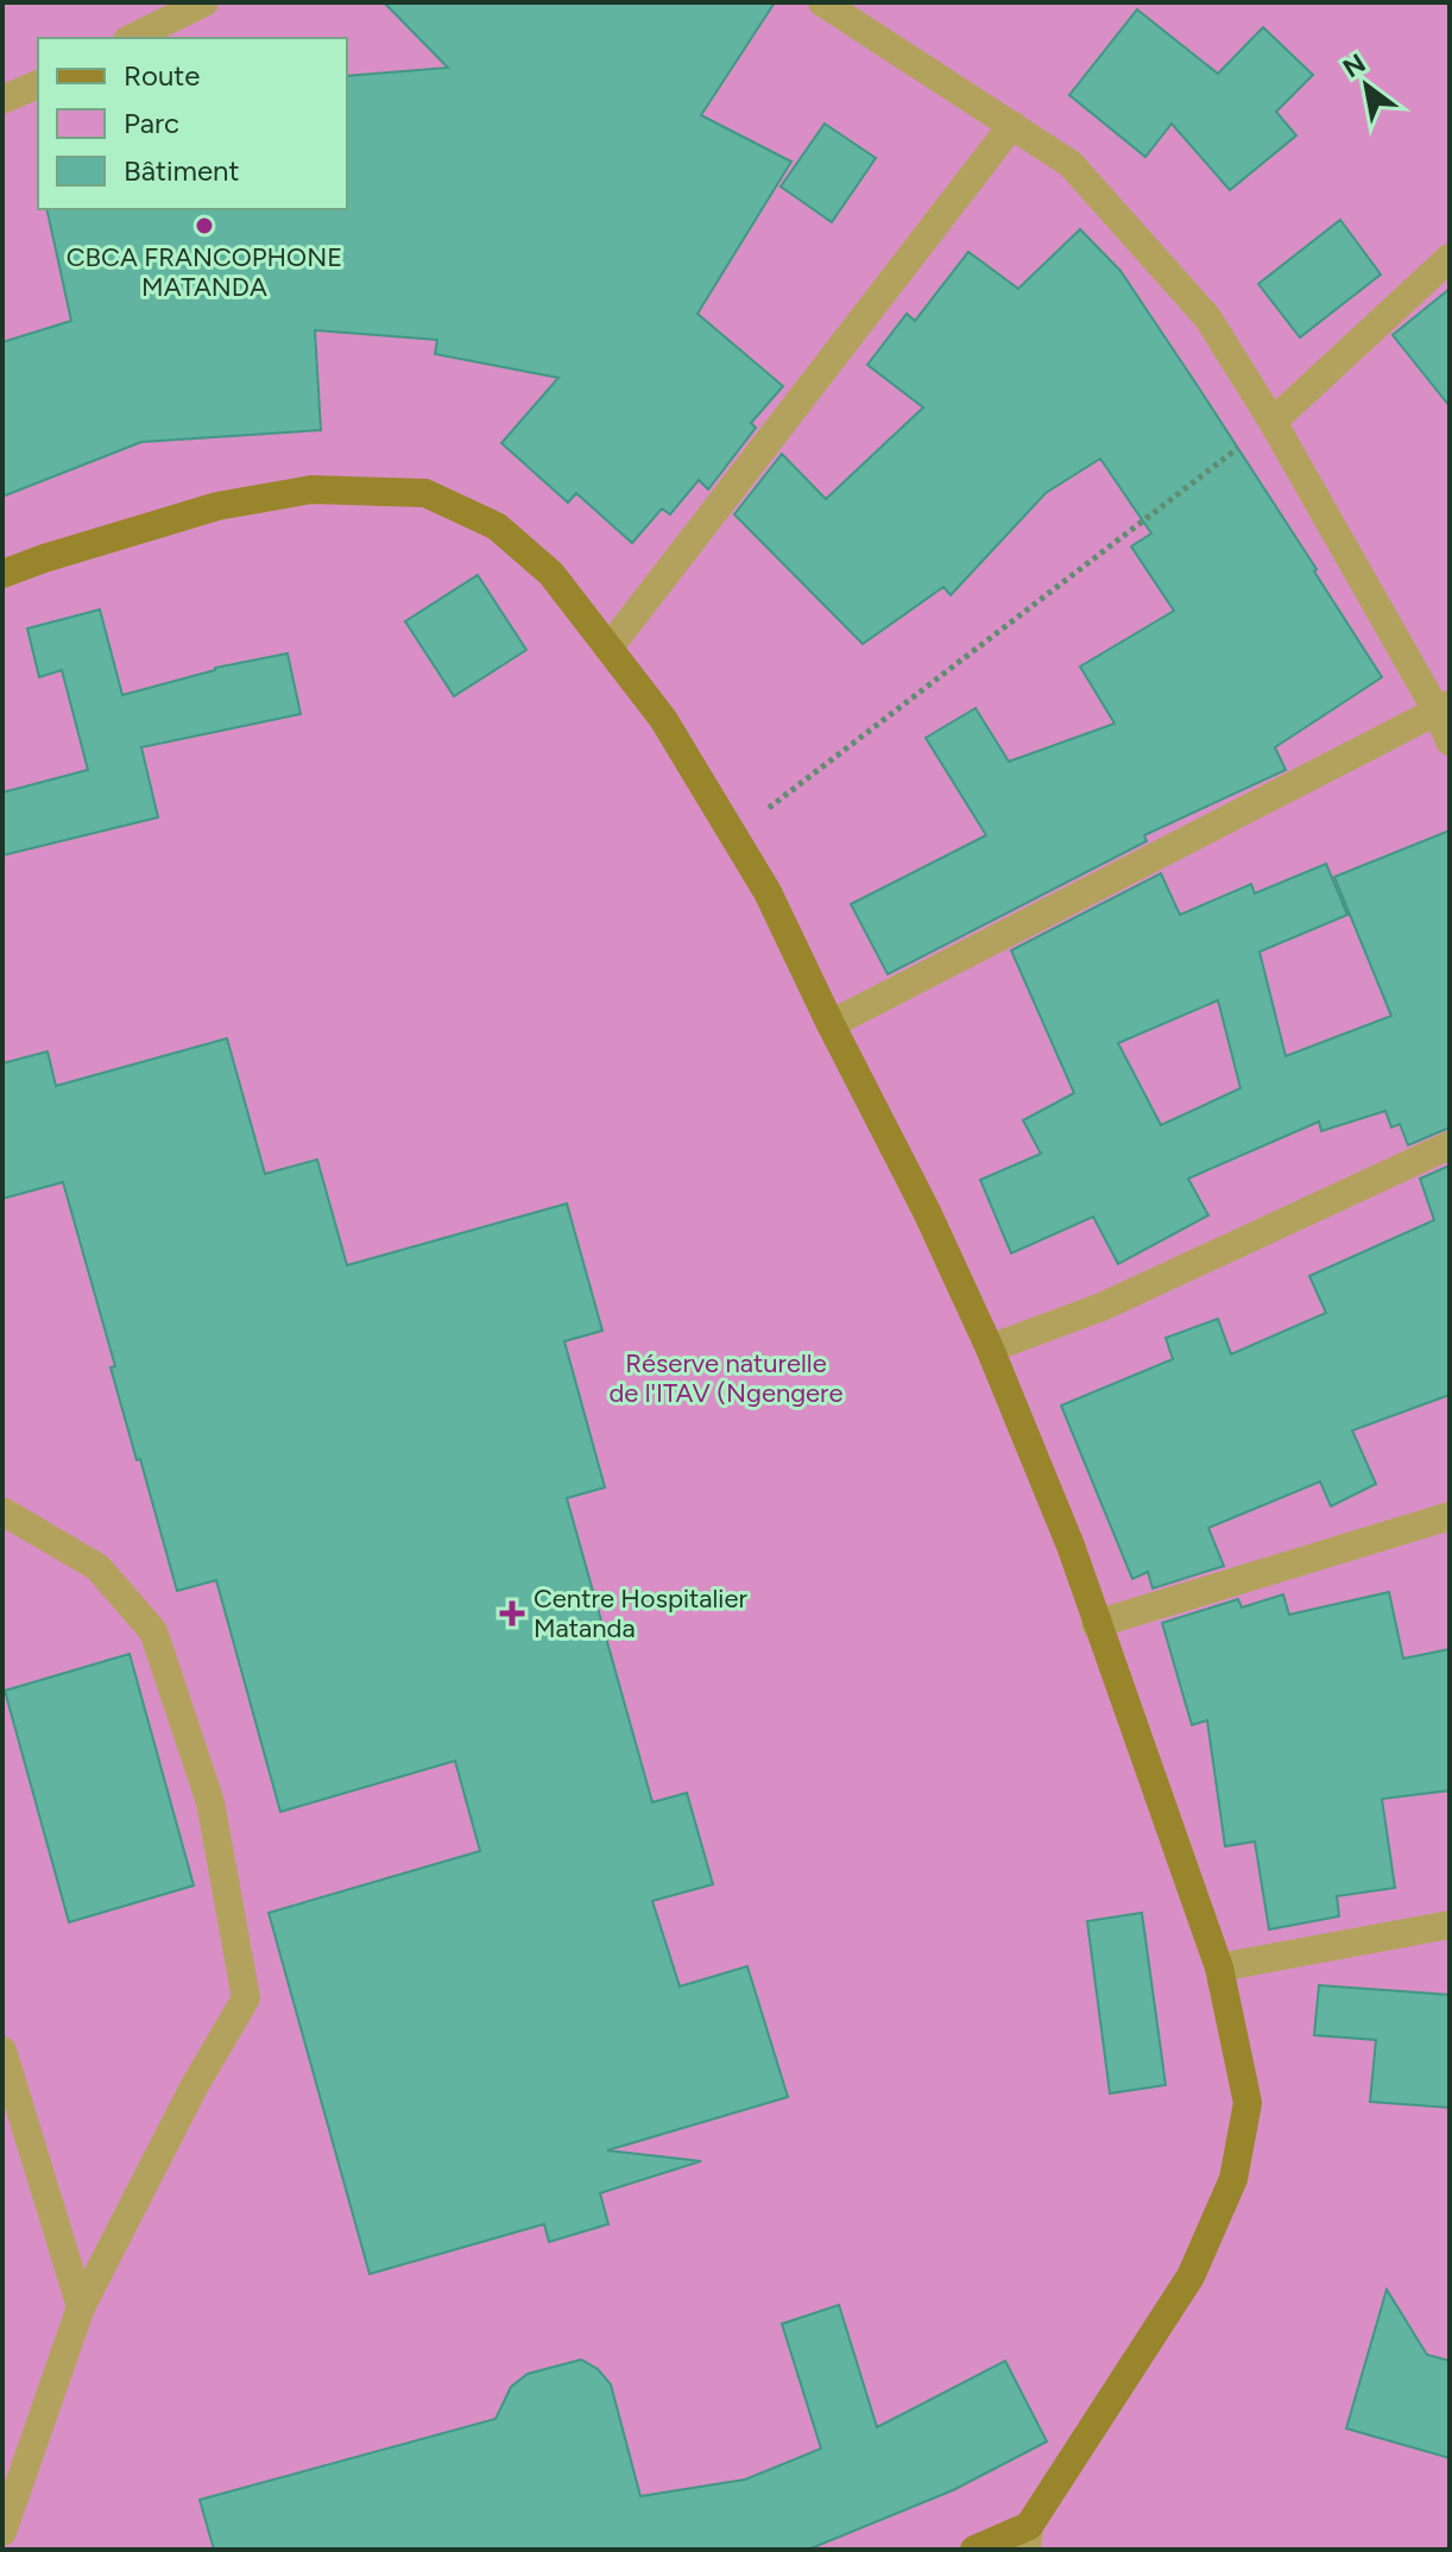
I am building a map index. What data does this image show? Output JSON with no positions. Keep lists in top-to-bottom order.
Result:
{
  "parks": ["Réserve naturelle de l'ITAV (Ngengere"],
  "places": {
    "other": ["CBCA FRANCOPHONE MATANDA"],
    "health": ["Centre Hospitalier Matanda"]
  },
  "legend": ["Route", "Parc", "Bâtiment"],
  "north": "top left"
}
